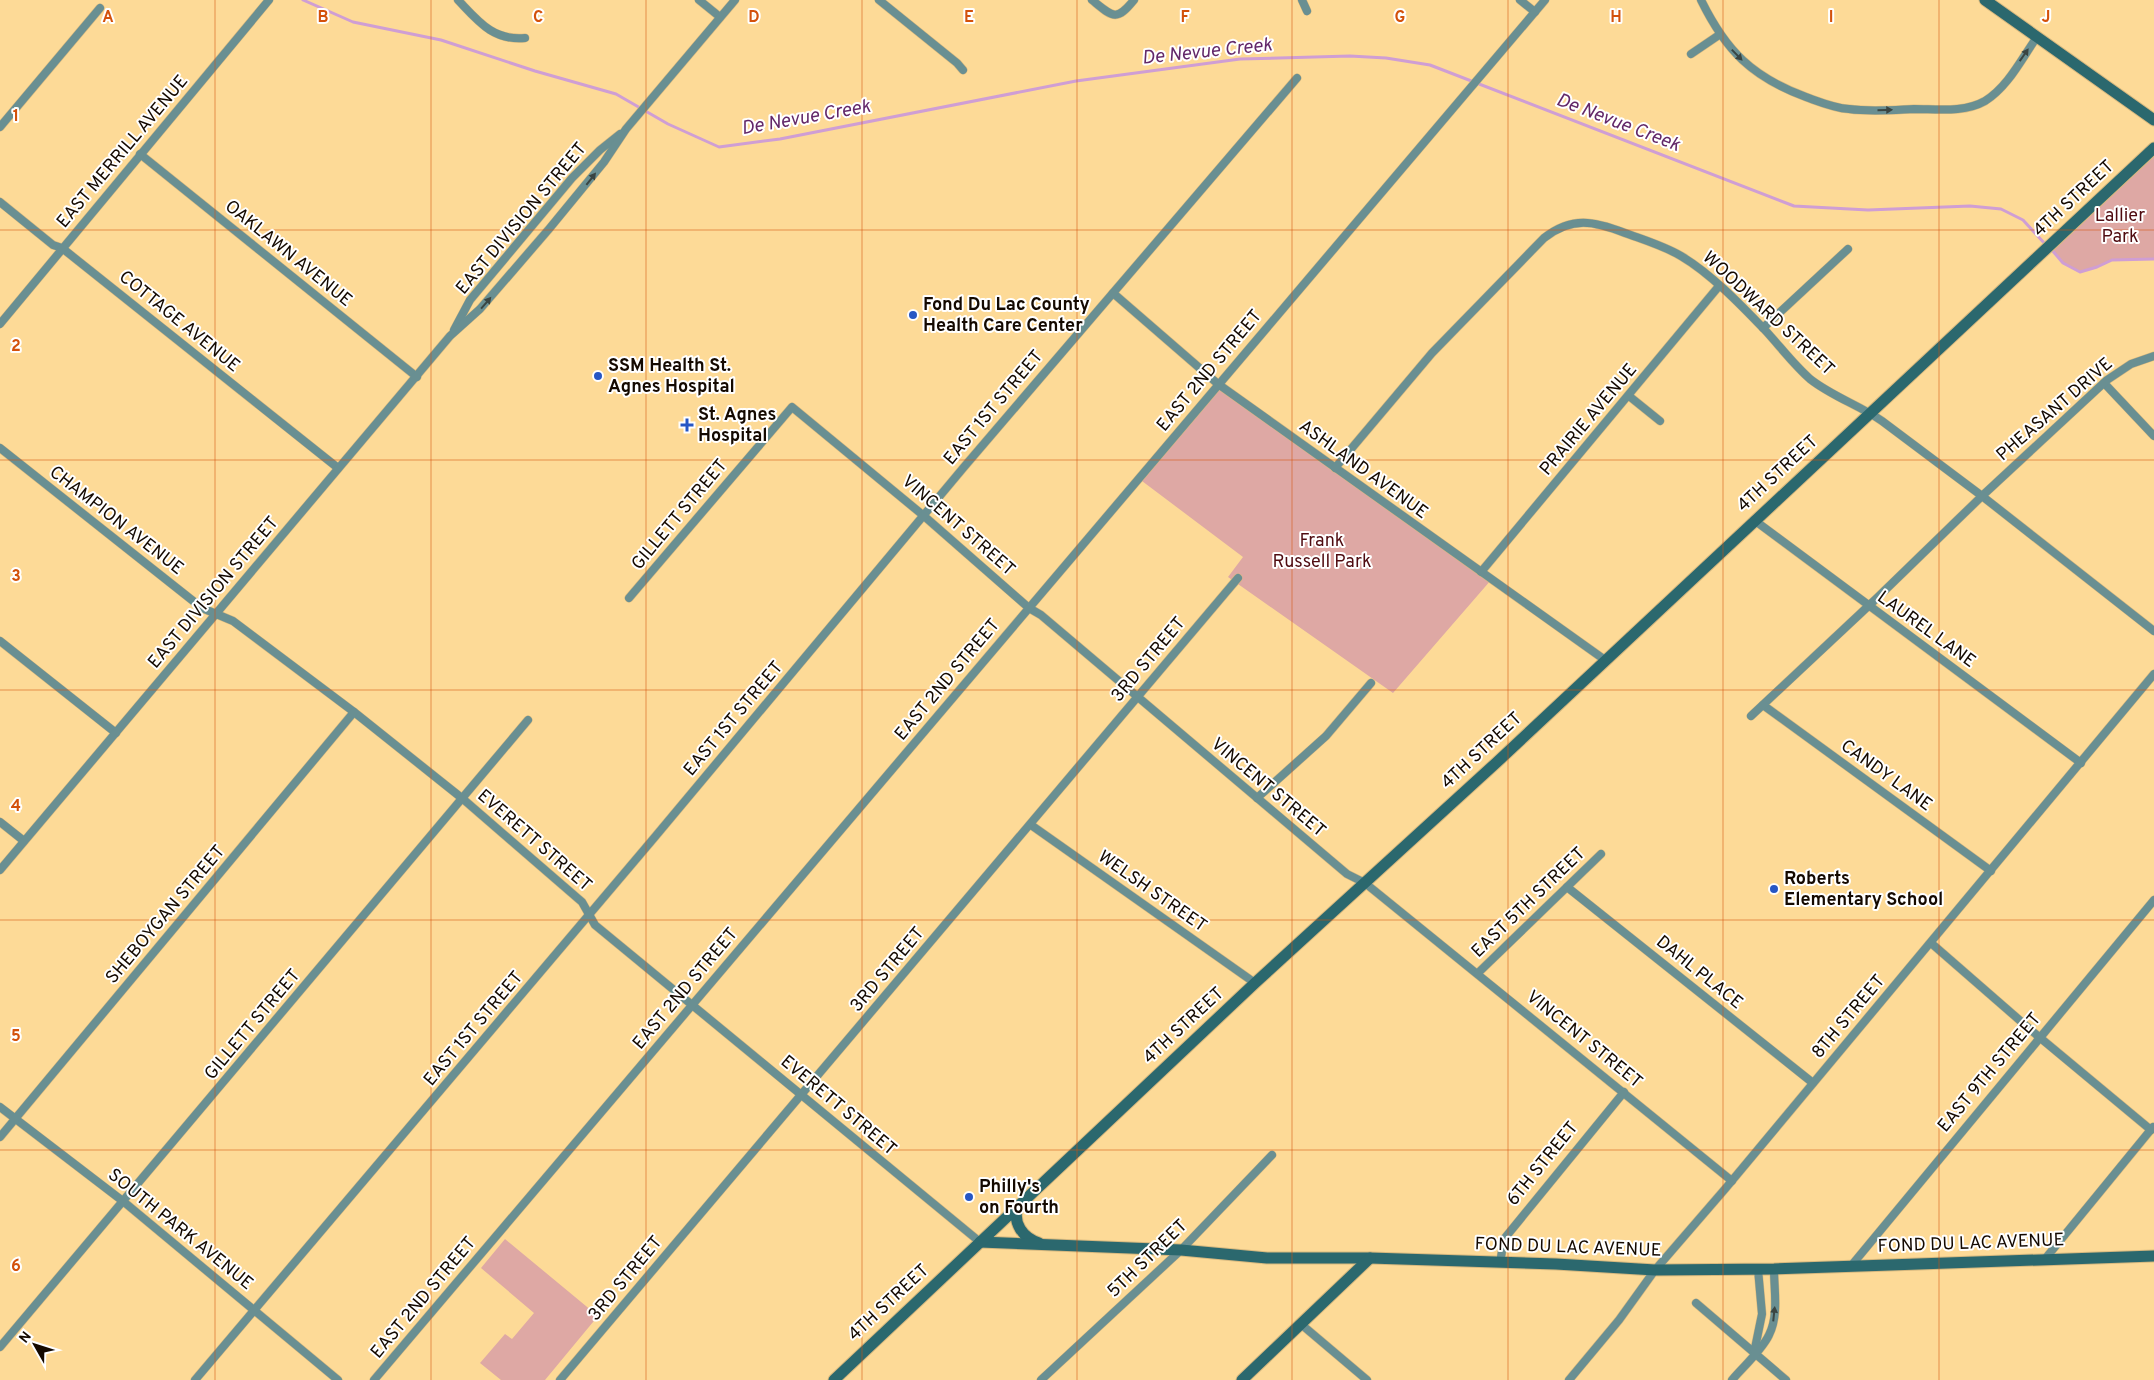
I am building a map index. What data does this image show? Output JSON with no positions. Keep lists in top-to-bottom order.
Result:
{
  "streets": {
    "street": [
      "EAST MERRILL AVENUE",
      "4TH STREET",
      "EAST DIVISION STREET",
      "OAKLAWN AVENUE",
      "WOODWARD STREET",
      "COTTAGE AVENUE",
      "EAST 2ND STREET",
      "EAST 1ST STREET",
      "PHEASANT DRIVE",
      "PRAIRIE AVENUE",
      "ASHLAND AVENUE",
      "GILLETT STREET",
      "CHAMPION AVENUE",
      "VINCENT STREET",
      "LAUREL LANE",
      "3RD STREET",
      "CANDY LANE",
      "EVERETT STREET",
      "WELSH STREET",
      "EAST 5TH STREET",
      "SHEBOYGAN STREET",
      "DAHL PLACE",
      "8TH STREET",
      "EAST 9TH STREET",
      "6TH STREET",
      "SOUTH PARK AVENUE",
      "FOND DU LAC AVENUE",
      "5TH STREET"
    ]
  },
  "crossings": [
    ["EAST MERRILL AVENUE", "OAKLAWN AVENUE"],
    ["EAST MERRILL AVENUE", "COTTAGE AVENUE"],
    ["4TH STREET", "WOODWARD STREET"],
    ["4TH STREET", "ASHLAND AVENUE"],
    ["4TH STREET", "VINCENT STREET"],
    ["4TH STREET", "LAUREL LANE"],
    ["4TH STREET", "EVERETT STREET"],
    ["4TH STREET", "WELSH STREET"],
    ["4TH STREET", "FOND DU LAC AVENUE"],
    ["EAST DIVISION STREET", "OAKLAWN AVENUE"],
    ["EAST DIVISION STREET", "COTTAGE AVENUE"],
    ["EAST DIVISION STREET", "CHAMPION AVENUE"],
    ["EAST DIVISION STREET", "EVERETT STREET"],
    ["WOODWARD STREET", "PHEASANT DRIVE"],
    ["WOODWARD STREET", "PRAIRIE AVENUE"],
    ["WOODWARD STREET", "ASHLAND AVENUE"],
    ["EAST 2ND STREET", "ASHLAND AVENUE"],
    ["EAST 2ND STREET", "VINCENT STREET"],
    ["EAST 2ND STREET", "EVERETT STREET"],
    ["EAST 1ST STREET", "ASHLAND AVENUE"],
    ["EAST 1ST STREET", "VINCENT STREET"],
    ["EAST 1ST STREET", "EVERETT STREET"],
    ["EAST 1ST STREET", "SOUTH PARK AVENUE"],
    ["PRAIRIE AVENUE", "ASHLAND AVENUE"],
    ["GILLETT STREET", "VINCENT STREET"],
    ["GILLETT STREET", "EVERETT STREET"],
    ["GILLETT STREET", "SOUTH PARK AVENUE"],
    ["CHAMPION AVENUE", "EVERETT STREET"],
    ["VINCENT STREET", "3RD STREET"],
    ["VINCENT STREET", "EAST 5TH STREET"],
    ["VINCENT STREET", "8TH STREET"],
    ["VINCENT STREET", "6TH STREET"],
    ["LAUREL LANE", "8TH STREET"],
    ["3RD STREET", "EVERETT STREET"],
    ["3RD STREET", "WELSH STREET"],
    ["CANDY LANE", "8TH STREET"],
    ["EVERETT STREET", "SHEBOYGAN STREET"],
    ["EVERETT STREET", "FOND DU LAC AVENUE"],
    ["EAST 5TH STREET", "DAHL PLACE"],
    ["SHEBOYGAN STREET", "SOUTH PARK AVENUE"],
    ["DAHL PLACE", "8TH STREET"],
    ["8TH STREET", "FOND DU LAC AVENUE"],
    ["EAST 9TH STREET", "FOND DU LAC AVENUE"],
    ["6TH STREET", "FOND DU LAC AVENUE"],
    ["FOND DU LAC AVENUE", "5TH STREET"]
  ],
  "water": ["De Nevue Creek"],
  "parks": ["Lallier Park", "Frank Russell Park"],
  "places": {
    "other": [
      "Fond Du Lac County Health Care Center",
      "SSM Health St. Agnes Hospital",
      "Roberts Elementary School",
      "Philly's on Fourth"
    ],
    "health": ["St. Agnes Hospital"]
  },
  "north": "top left",
  "grid": {
    "columns": [
      "A",
      "B",
      "C",
      "D",
      "E",
      "F",
      "G",
      "H",
      "I",
      "J"
    ],
    "rows": [
      "1",
      "2",
      "3",
      "4",
      "5",
      "6"
    ]
  }
}
